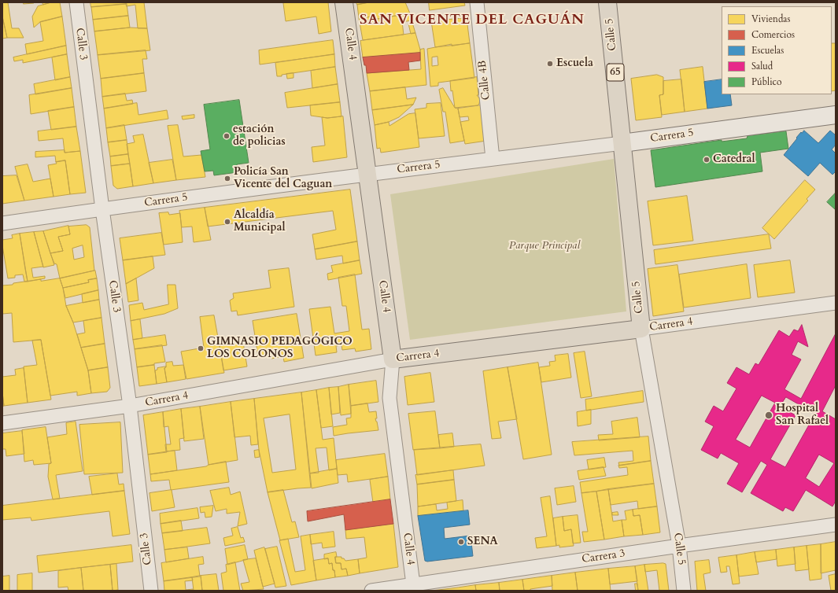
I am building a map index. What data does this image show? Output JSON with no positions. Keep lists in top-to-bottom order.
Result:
{
  "streets": {
    "main road": [
      "Calle 5",
      "Calle 4",
      "65",
      "Carrera 5",
      "Carrera 4"
    ],
    "street": ["Calle 3", "Calle 4B", "Carrera 3"]
  },
  "crossings": [
    ["Calle 5", "Carrera 5"],
    ["Calle 5", "Carrera 4"],
    ["Calle 5", "Carrera 3"],
    ["Calle 3", "Carrera 5"],
    ["Calle 3", "Carrera 4"],
    ["Calle 4", "Carrera 5"],
    ["Calle 4", "Carrera 4"],
    ["Calle 4", "Carrera 3"],
    ["Calle 4B", "Carrera 5"]
  ],
  "districts": ["SAN VICENTE DEL CAGUÁN"],
  "parks": ["Parque Principal"],
  "places": [
    "Escuela",
    "estación de policias",
    "Catedral",
    "Policía San Vicente del Caguan",
    "Alcaldía Municipal",
    "GIMNASIO PEDAGÓGICO LOS COLONOS",
    "Hospital San Rafael",
    "SENA"
  ],
  "legend": [
    "Viviendas",
    "Comercios",
    "Escuelas",
    "Salud",
    "Público"
  ]
}
